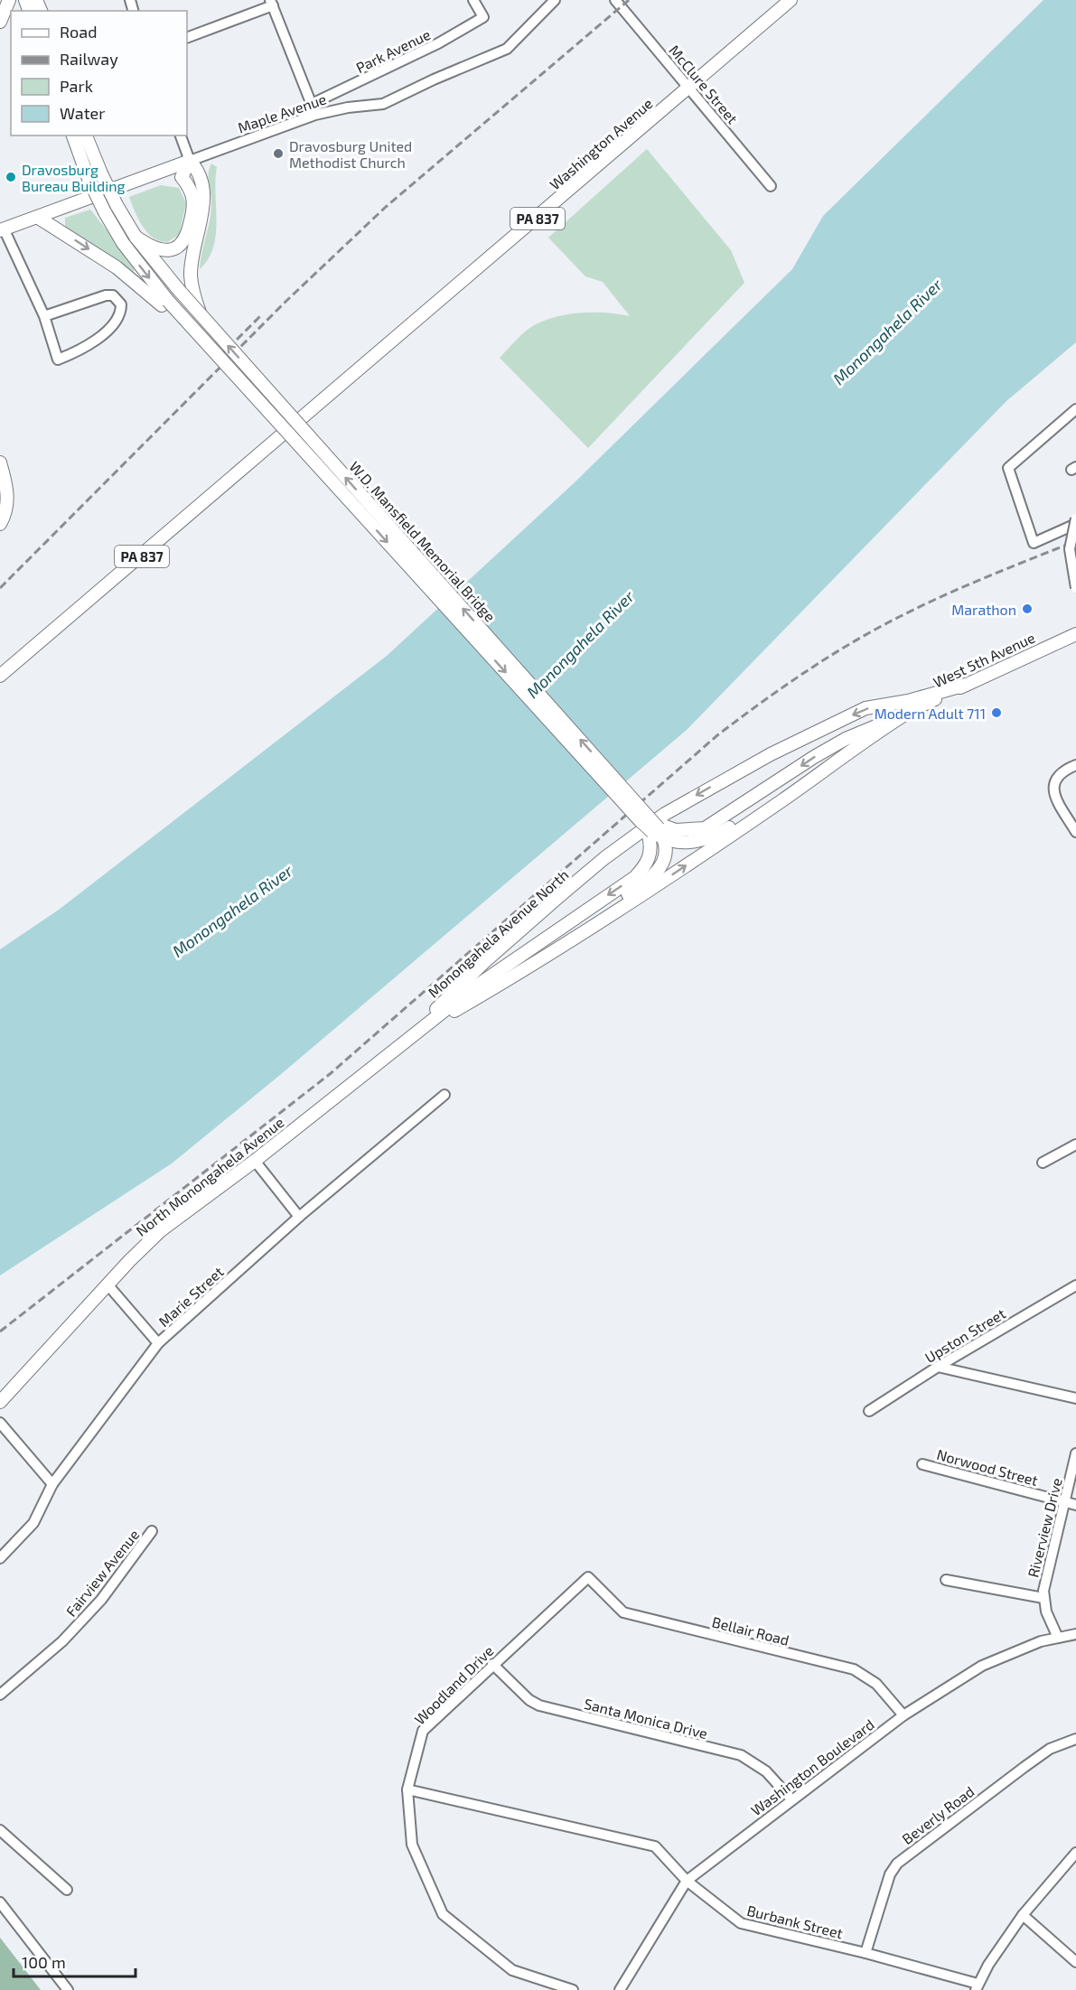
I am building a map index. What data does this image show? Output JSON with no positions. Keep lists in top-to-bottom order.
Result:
{
  "streets": {
    "main road": [
      "Maple Avenue",
      "Washington Avenue",
      "PA 837",
      "W.D. Mansfield Memorial Bridge",
      "West 5th Avenue",
      "Monongahela Avenue North",
      "North Monongahela Avenue"
    ],
    "street": [
      "Park Avenue",
      "McClure Street",
      "Marie Street",
      "Upston Street",
      "Norwood Street",
      "Riverview Drive",
      "Fairview Avenue",
      "Bellair Road",
      "Woodland Drive",
      "Santa Monica Drive",
      "Washington Boulevard",
      "Beverly Road",
      "Burbank Street"
    ]
  },
  "crossings": [
    ["McClure Street", "Washington Avenue"],
    ["Washington Avenue", "PA 837"],
    ["Washington Avenue", "W.D. Mansfield Memorial Bridge"],
    ["PA 837", "W.D. Mansfield Memorial Bridge"],
    ["West 5th Avenue", "Monongahela Avenue North"],
    ["Monongahela Avenue North", "North Monongahela Avenue"],
    ["Norwood Street", "Riverview Drive"],
    ["Riverview Drive", "Washington Boulevard"],
    ["Bellair Road", "Woodland Drive"],
    ["Bellair Road", "Washington Boulevard"],
    ["Woodland Drive", "Santa Monica Drive"],
    ["Woodland Drive", "Burbank Street"],
    ["Santa Monica Drive", "Washington Boulevard"],
    ["Washington Boulevard", "Burbank Street"],
    ["Beverly Road", "Burbank Street"]
  ],
  "water": ["Monongahela River"],
  "places": [
    "Dravosburg United Methodist Church",
    "Dravosburg Bureau Building",
    "Marathon",
    "Modern Adult 711"
  ],
  "legend": [
    "Road",
    "Railway",
    "Park",
    "Water"
  ],
  "scale_bar": "100 m"
}
